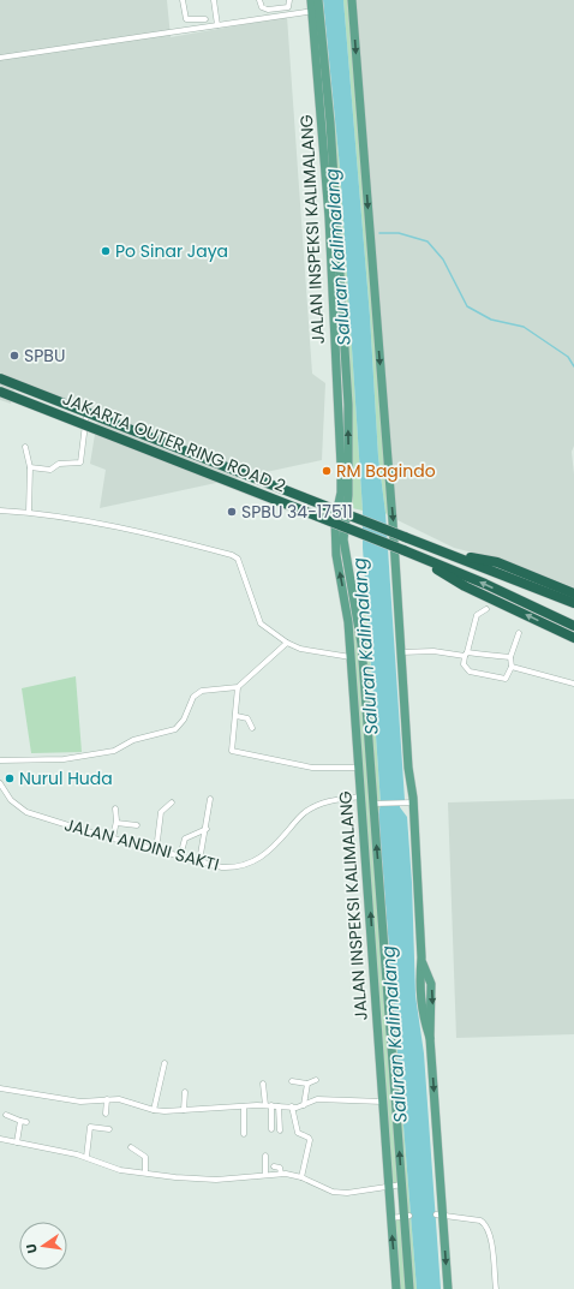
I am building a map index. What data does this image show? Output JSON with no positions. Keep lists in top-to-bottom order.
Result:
{
  "streets": {
    "highway": ["JAKARTA OUTER RING ROAD 2"],
    "main road": ["JALAN INSPEKSI KALIMALANG"],
    "street": ["JALAN ANDINI SAKTI"]
  },
  "crossings": [
    ["JALAN INSPEKSI KALIMALANG", "JALAN ANDINI SAKTI"]
  ],
  "water": ["Saluran Kalimalang"],
  "places": [
    "Po Sinar Jaya",
    "SPBU",
    "RM Bagindo",
    "SPBU 34-17511",
    "Nurul Huda"
  ],
  "north": "left"
}
